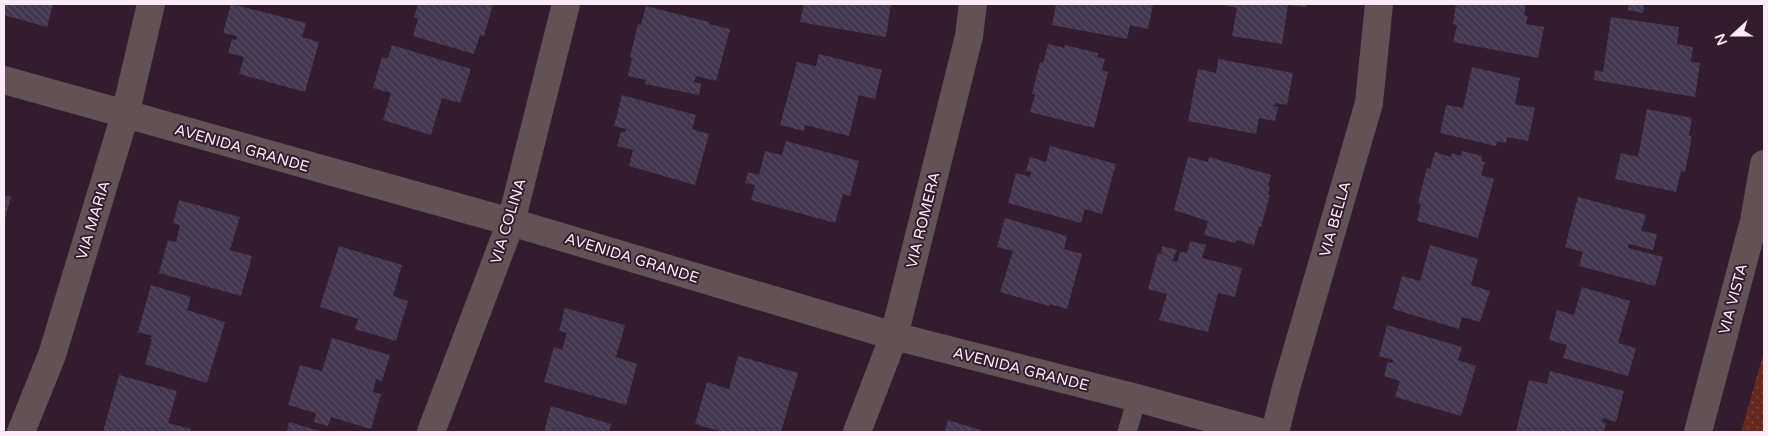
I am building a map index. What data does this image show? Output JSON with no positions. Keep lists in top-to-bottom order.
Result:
{
  "streets": {
    "street": [
      "AVENIDA GRANDE",
      "VIA BELLA",
      "VIA MARIA",
      "VIA ROMERA",
      "VIA COLINA",
      "VIA VISTA"
    ]
  },
  "crossings": [
    ["AVENIDA GRANDE", "VIA MARIA"],
    ["AVENIDA GRANDE", "VIA ROMERA"],
    ["AVENIDA GRANDE", "VIA COLINA"]
  ],
  "north": "left"
}
